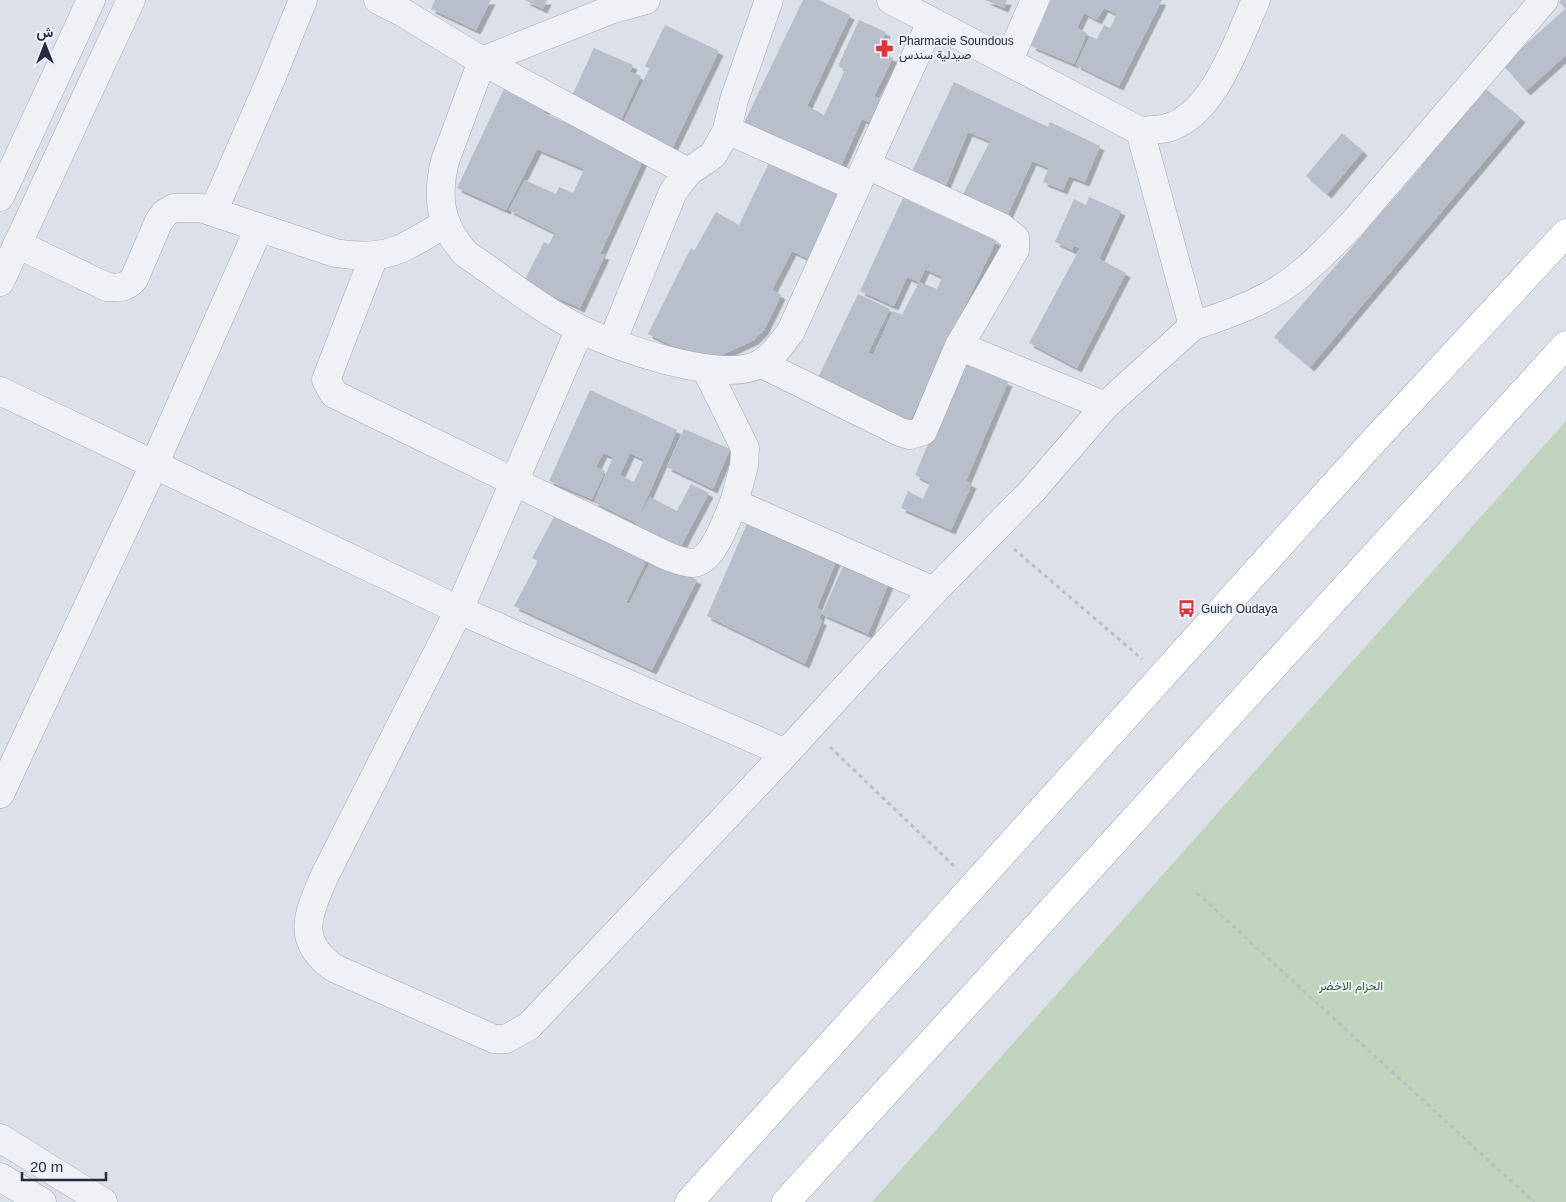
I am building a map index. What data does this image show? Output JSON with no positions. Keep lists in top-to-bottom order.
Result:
{
  "parks": ["الحزام الاخضر"],
  "places": {
    "pharmacy": ["Pharmacie Soundous صيدلية سندس"],
    "bus stop": ["Guich Oudaya"]
  },
  "scale_bar": "20 m",
  "north": "top"
}
